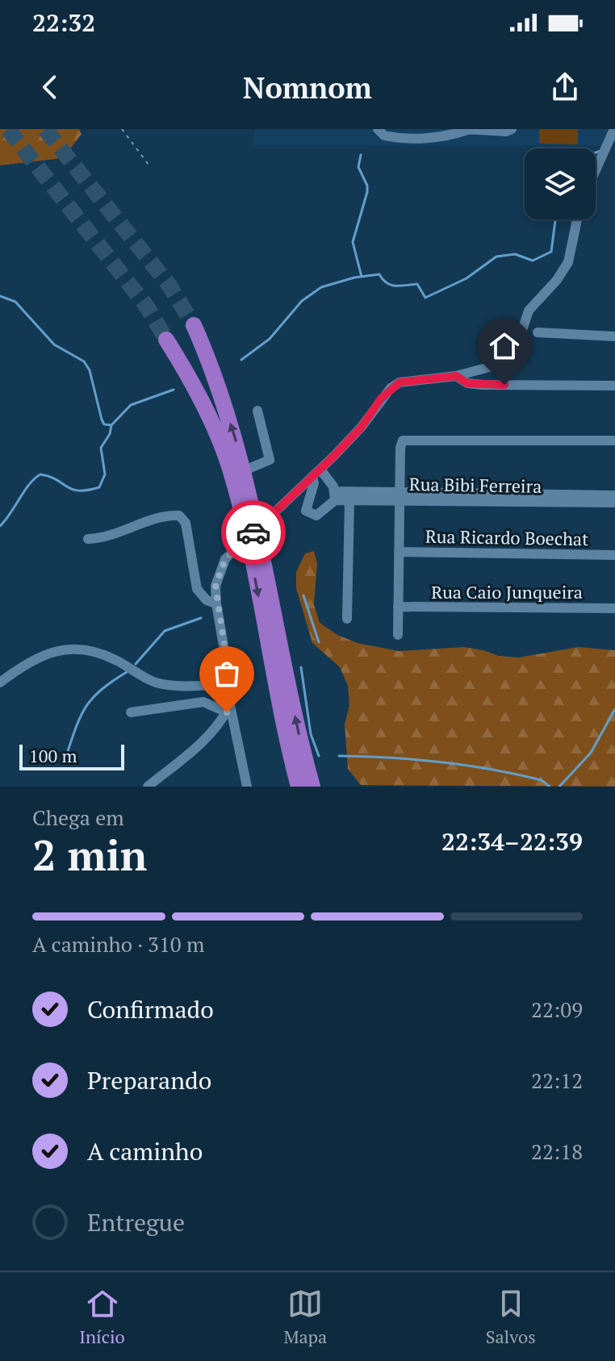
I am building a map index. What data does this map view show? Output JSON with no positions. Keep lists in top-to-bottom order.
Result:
{
  "streets": {
    "street": ["Rua Bibi Ferreira", "Rua Ricardo Boechat", "Rua Caio Junqueira"]
  },
  "scale_bar": "100 m",
  "page": {
    "status": "22:32",
    "header": "Nomnom",
    "scale": "100 m",
    "heading": ["2 min", "Chega em", "22:34–22:39"],
    "bar": "A caminho · 310 m",
    "list": [
      ["Confirmado", "22:09"],
      ["Preparando", "22:12"],
      ["A caminho", "22:18"],
      "Entregue"
    ],
    "tabs": ["Início", "Mapa", "Salvos"]
  }
}
